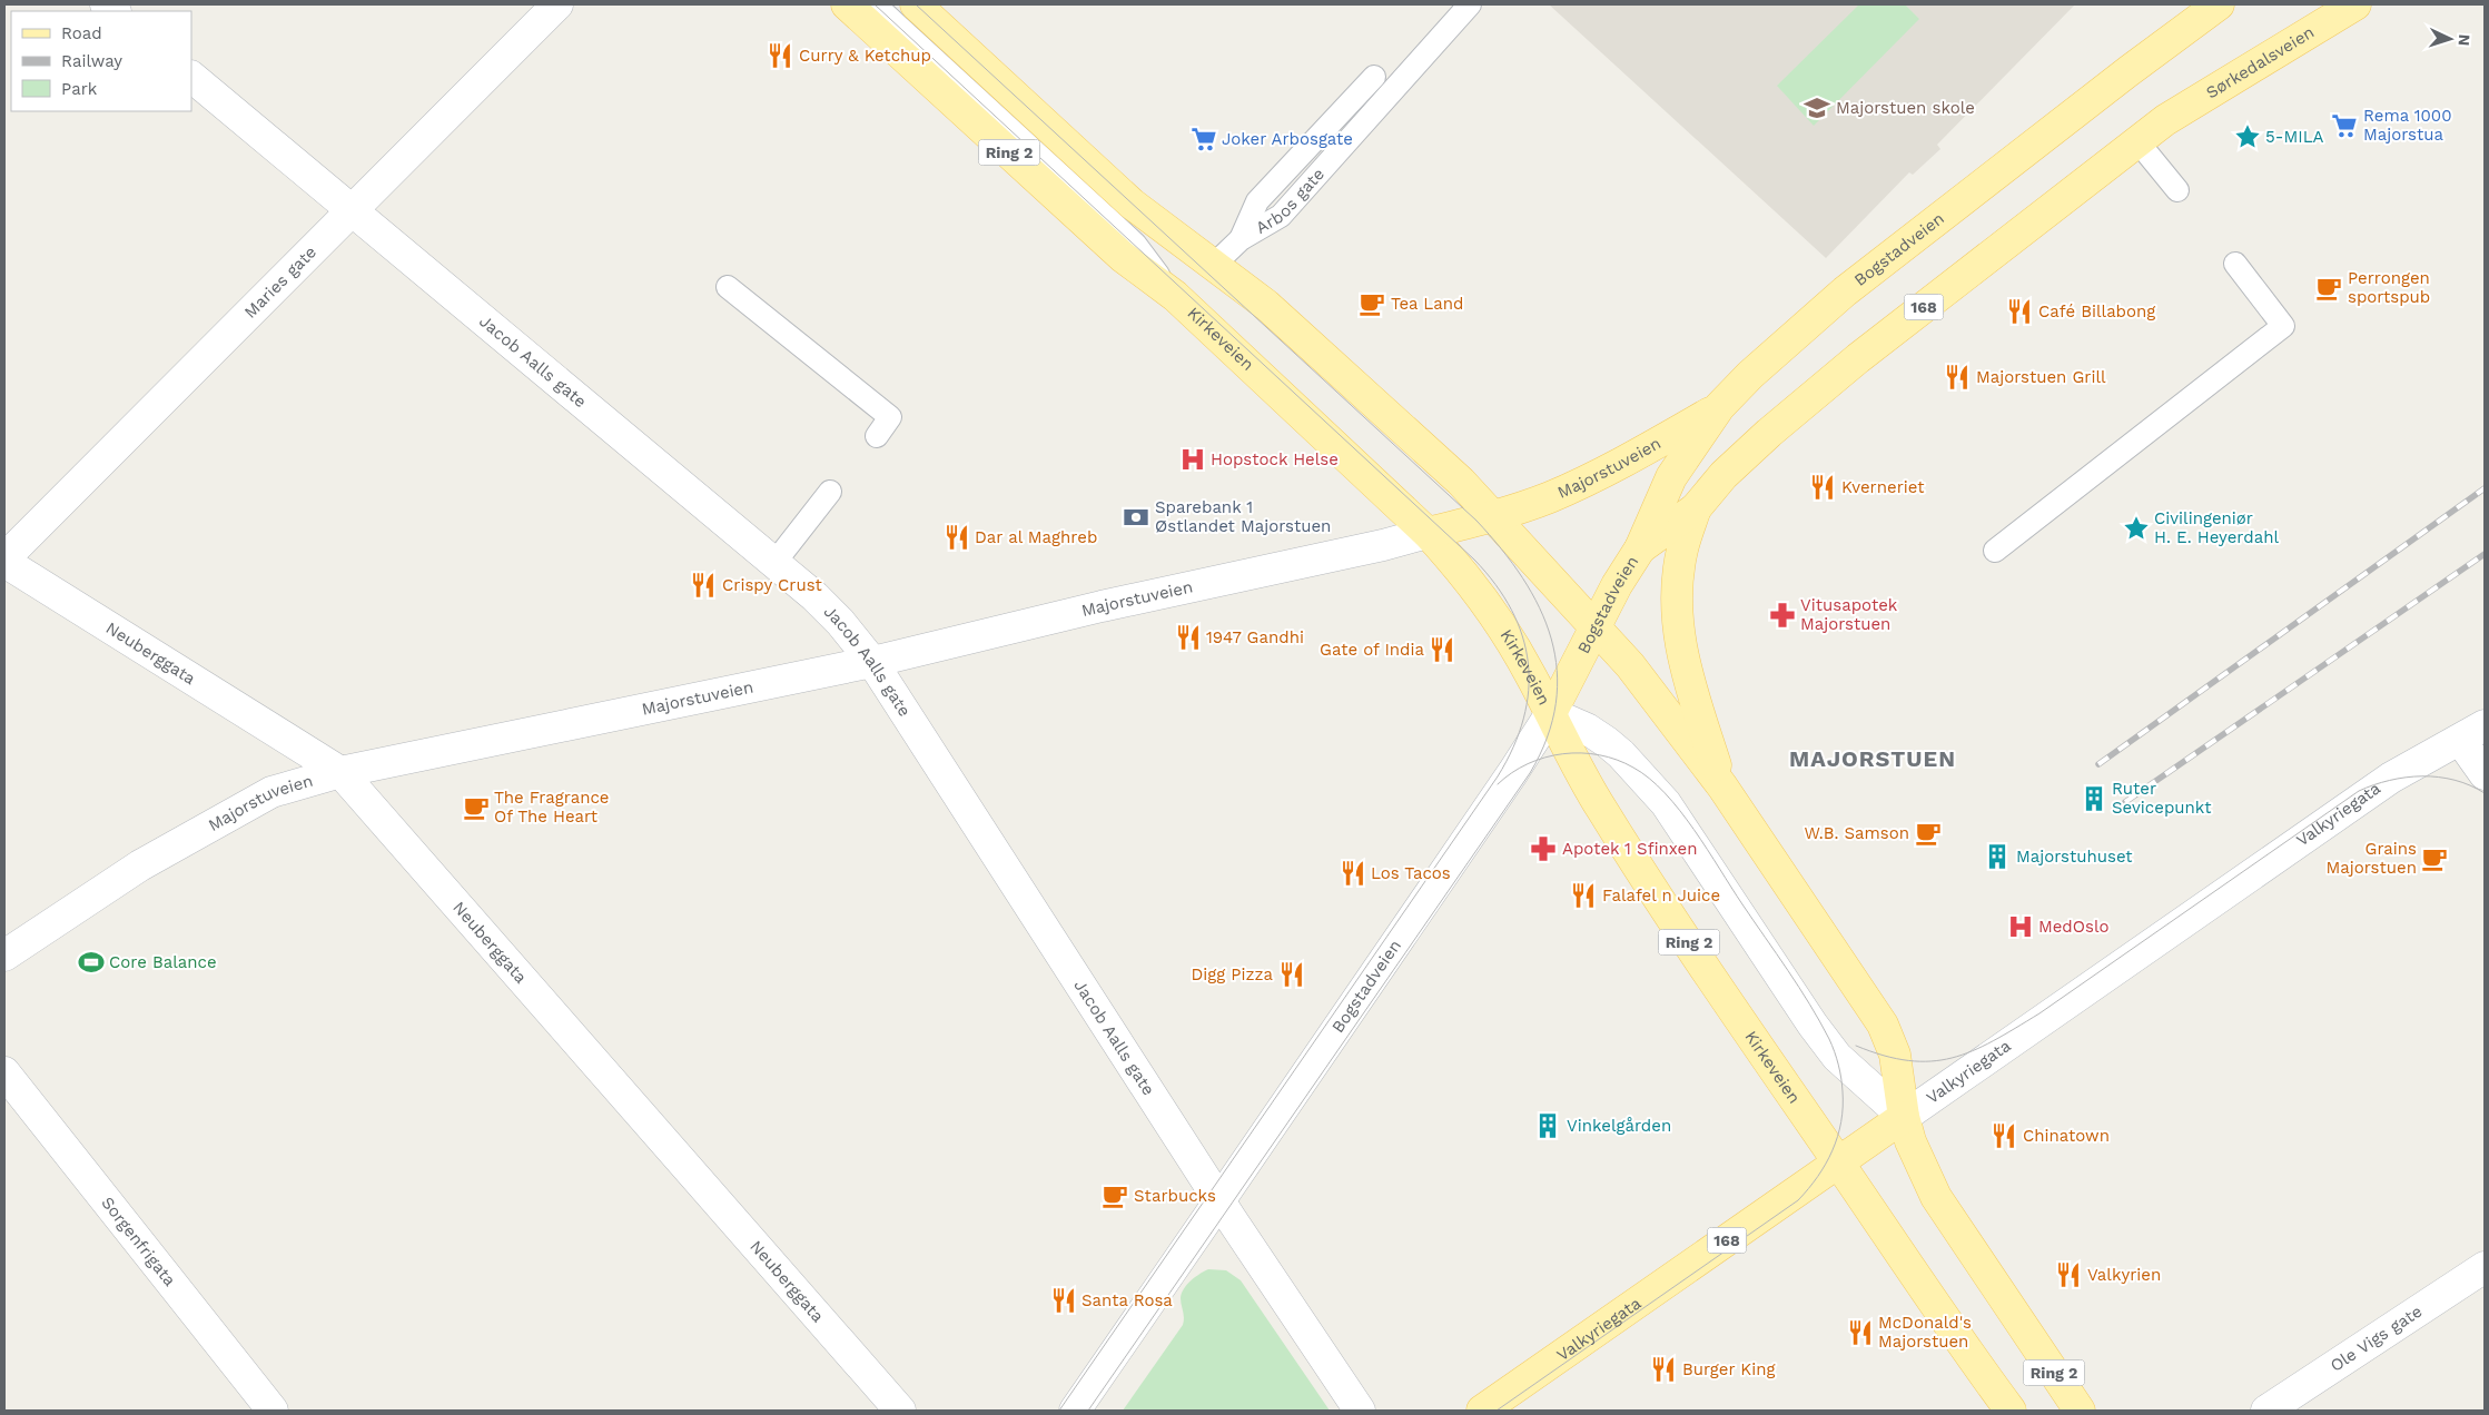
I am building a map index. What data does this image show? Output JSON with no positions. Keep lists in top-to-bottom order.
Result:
{
  "streets": {
    "main road": [
      "Sørkedalsveien",
      "Ring 2",
      "Bogstadveien",
      "168",
      "Kirkeveien",
      "Majorstuveien",
      "Valkyriegata"
    ],
    "street": [
      "Maries gate",
      "Jacob Aalls gate",
      "Neuberggata",
      "Sorgenfrigata",
      "Ole Vigs gate"
    ],
    "lane": ["Arbos gate"]
  },
  "crossings": [
    ["Sørkedalsveien", "Bogstadveien"],
    ["Ring 2", "Arbos gate"],
    ["Ring 2", "Bogstadveien"],
    ["Ring 2", "168"],
    ["Ring 2", "Kirkeveien"],
    ["Ring 2", "Majorstuveien"],
    ["Ring 2", "Valkyriegata"],
    ["Bogstadveien", "Kirkeveien"],
    ["Bogstadveien", "Jacob Aalls gate"],
    ["Bogstadveien", "Majorstuveien"],
    ["Maries gate", "Jacob Aalls gate"],
    ["Maries gate", "Neuberggata"],
    ["168", "Kirkeveien"],
    ["168", "Majorstuveien"],
    ["Kirkeveien", "Majorstuveien"],
    ["Kirkeveien", "Valkyriegata"],
    ["Jacob Aalls gate", "Majorstuveien"],
    ["Majorstuveien", "Neuberggata"]
  ],
  "districts": ["MAJORSTUEN"],
  "places": {
    "restaurant": [
      "Curry & Ketchup",
      "Café Billabong",
      "Majorstuen Grill",
      "Kverneriet",
      "Dar al Maghreb",
      "Crispy Crust",
      "1947 Gandhi",
      "Gate of India",
      "Los Tacos",
      "Falafel n Juice",
      "Digg Pizza",
      "Chinatown",
      "Valkyrien",
      "Santa Rosa",
      "McDonald's Majorstuen",
      "Burger King"
    ],
    "school or university": ["Majorstuen skole"],
    "supermarket": ["Rema 1000 Majorstua", "Joker Arbosgate"],
    "place": ["5-MILA", "Civilingeniør H. E. Heyerdahl"],
    "cafe": [
      "Perrongen sportspub",
      "Tea Land",
      "The Fragrance Of The Heart",
      "W.B. Samson",
      "Grains Majorstuen",
      "Starbucks"
    ],
    "hospital": ["Hopstock Helse", "MedOslo"],
    "bank": ["Sparebank 1 Østlandet Majorstuen"],
    "pharmacy": ["Vitusapotek Majorstuen", "Apotek 1 Sfinxen"],
    "building": ["Ruter Sevicepunkt", "Majorstuhuset", "Vinkelgården"],
    "sports": ["Core Balance"]
  },
  "legend": ["Road", "Railway", "Park"],
  "north": "right"
}
